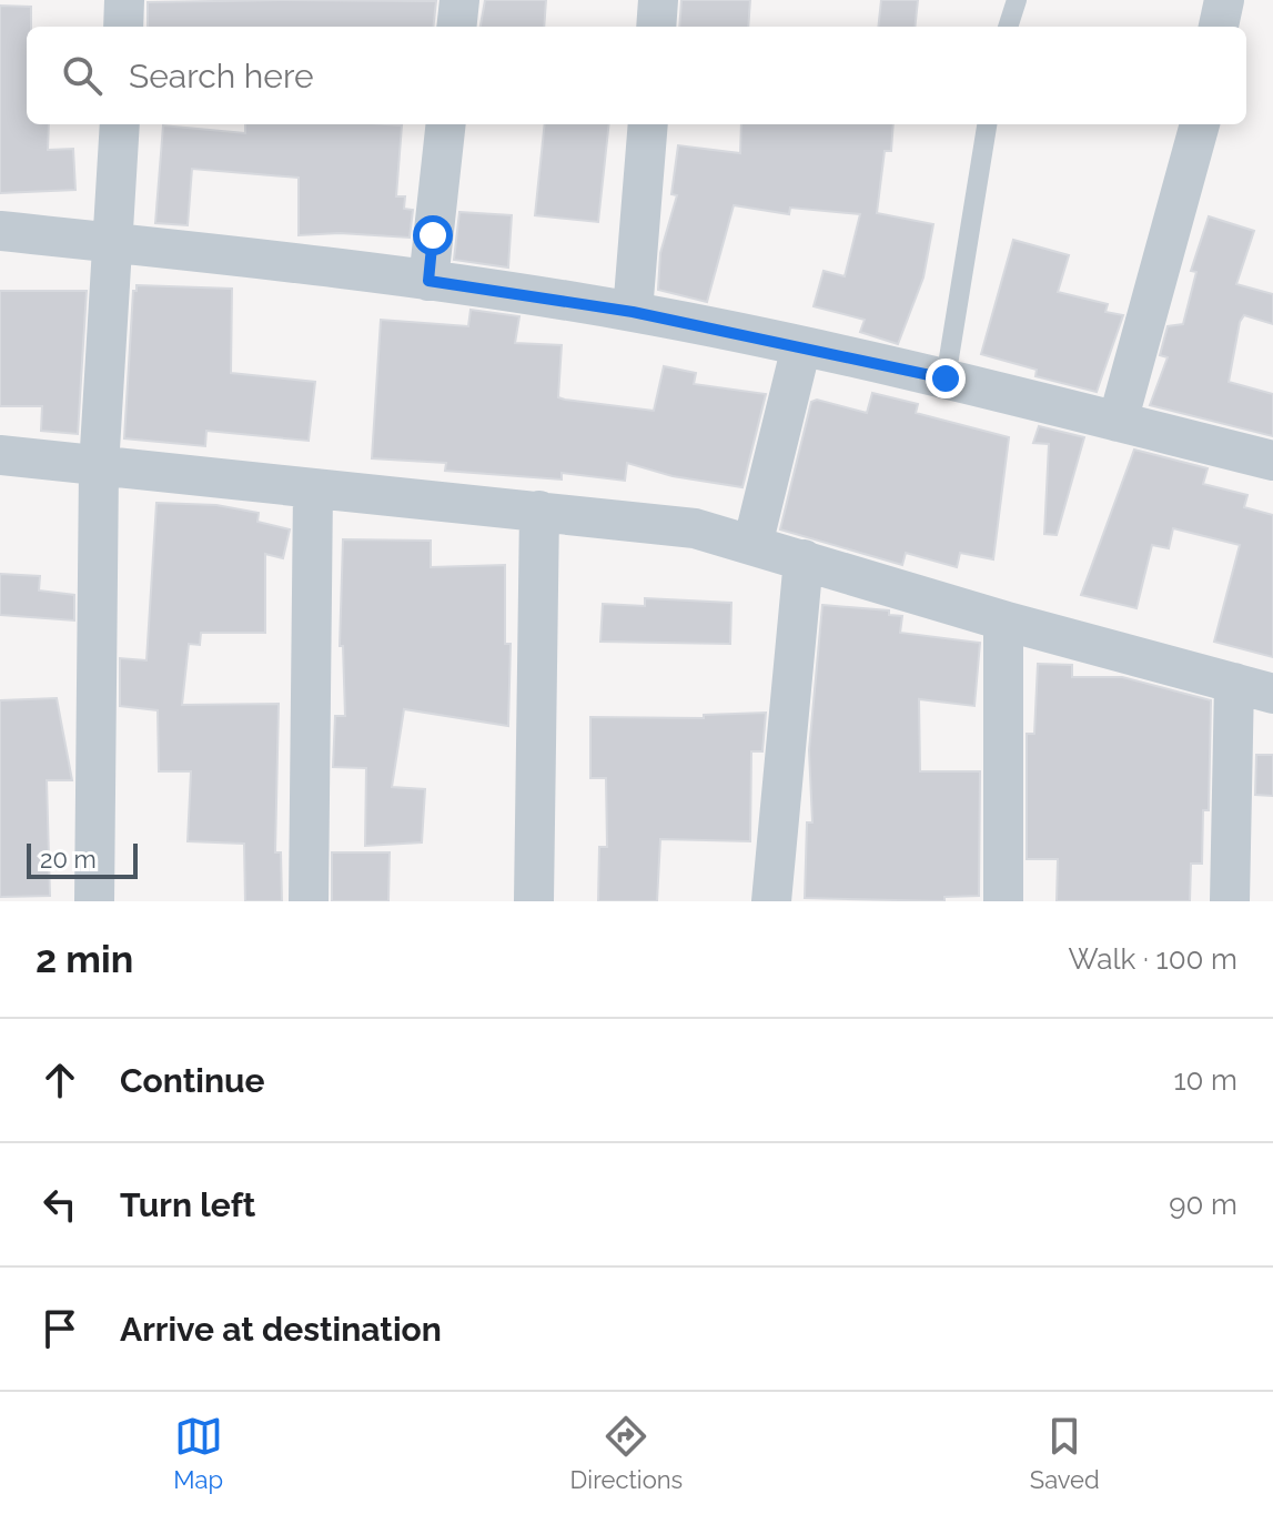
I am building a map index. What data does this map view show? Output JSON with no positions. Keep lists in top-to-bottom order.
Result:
{
  "scale_bar": "20 m",
  "page": {
    "search": "Search here",
    "scale": "20 m",
    "heading": ["2 min", "Walk · 100 m"],
    "list": [
      ["Continue", "10 m"],
      ["Turn left", "90 m"],
      "Arrive at destination"
    ],
    "nav": ["Map", "Directions", "Saved"]
  }
}
